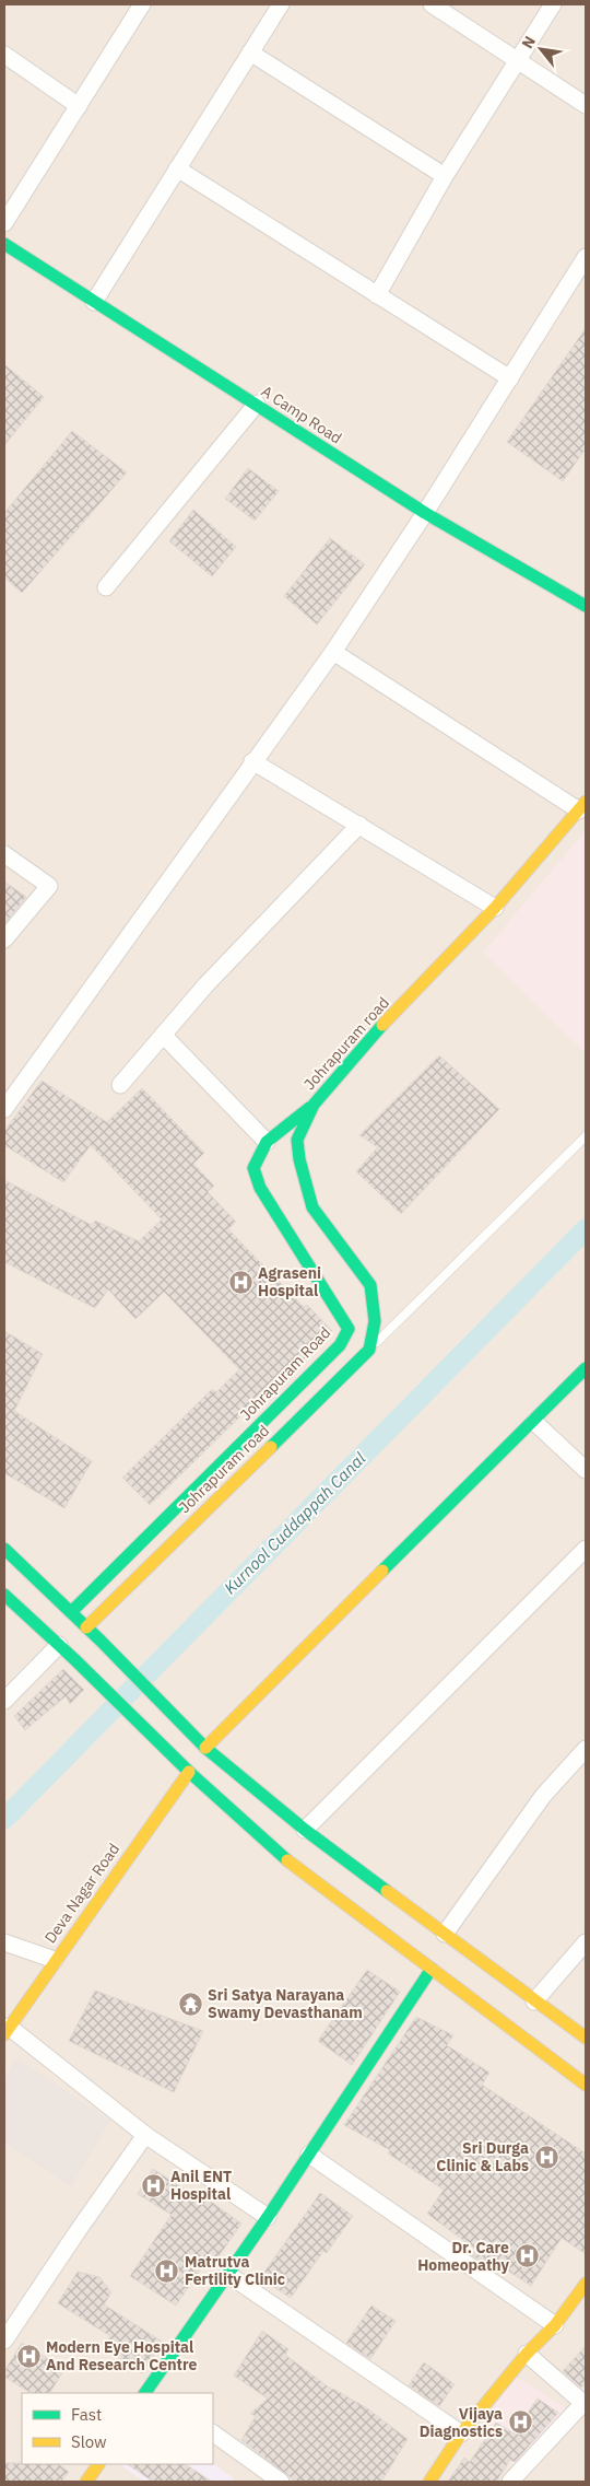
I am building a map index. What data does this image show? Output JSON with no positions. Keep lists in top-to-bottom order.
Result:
{
  "streets": {
    "street": [
      "A Camp Road",
      "Johrapuram road",
      "Johrapuram Road",
      "Deva Nagar Road"
    ]
  },
  "crossings": [
    ["Johrapuram road", "Johrapuram Road"]
  ],
  "water": ["Kurnool Cuddappah Canal"],
  "places": {
    "hospital": [
      "Agraseni Hospital",
      "Sri Durga Clinic & Labs",
      "Anil ENT Hospital",
      "Dr. Care Homeopathy",
      "Matrutva Fertility Clinic",
      "Modern Eye Hospital And Research Centre",
      "Vijaya Diagnostics"
    ],
    "temple": ["Sri Satya Narayana Swamy Devasthanam"]
  },
  "legend": ["Fast", "Slow"],
  "north": "top left"
}
